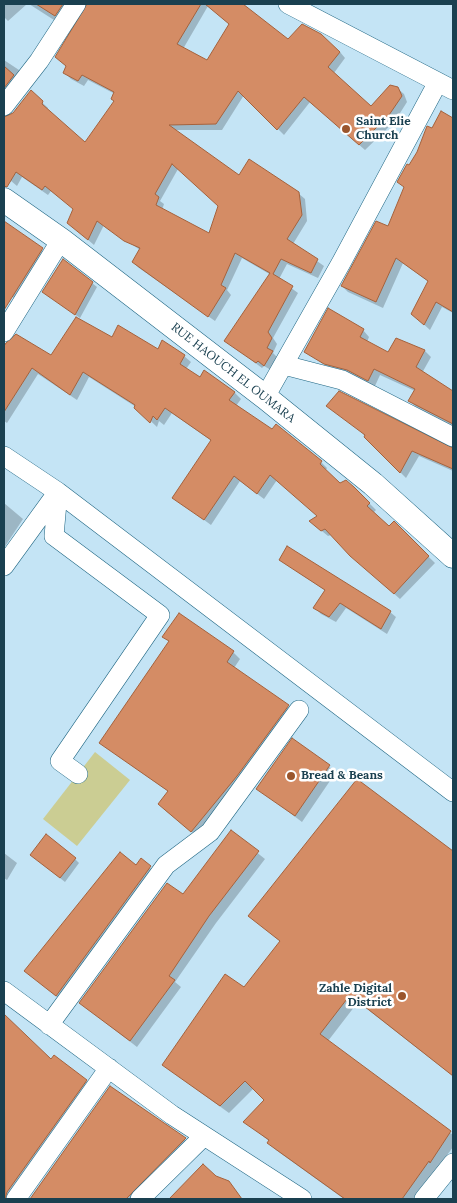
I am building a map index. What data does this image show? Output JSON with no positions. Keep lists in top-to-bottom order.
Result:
{
  "streets": {
    "main road": ["RUE HAOUCH EL OUMARA"]
  },
  "places": ["Saint Elie Church", "Bread & Beans", "Zahle Digital District"]
}
